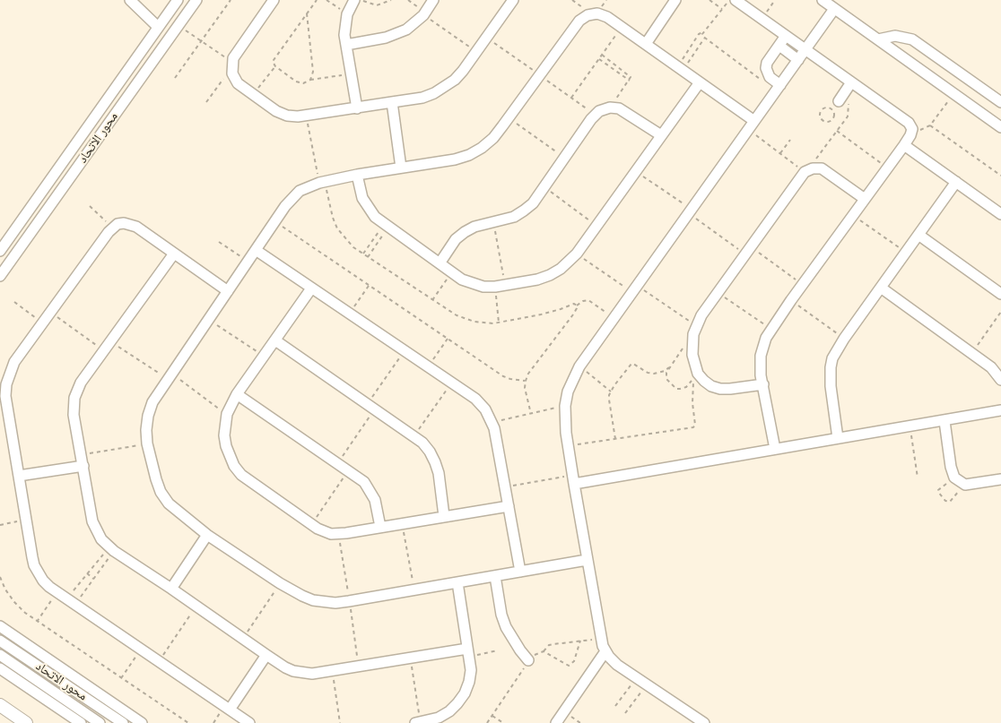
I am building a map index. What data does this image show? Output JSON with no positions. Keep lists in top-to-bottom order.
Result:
{
  "streets": {
    "street": ["محور الاتحاد"]
  }
}
